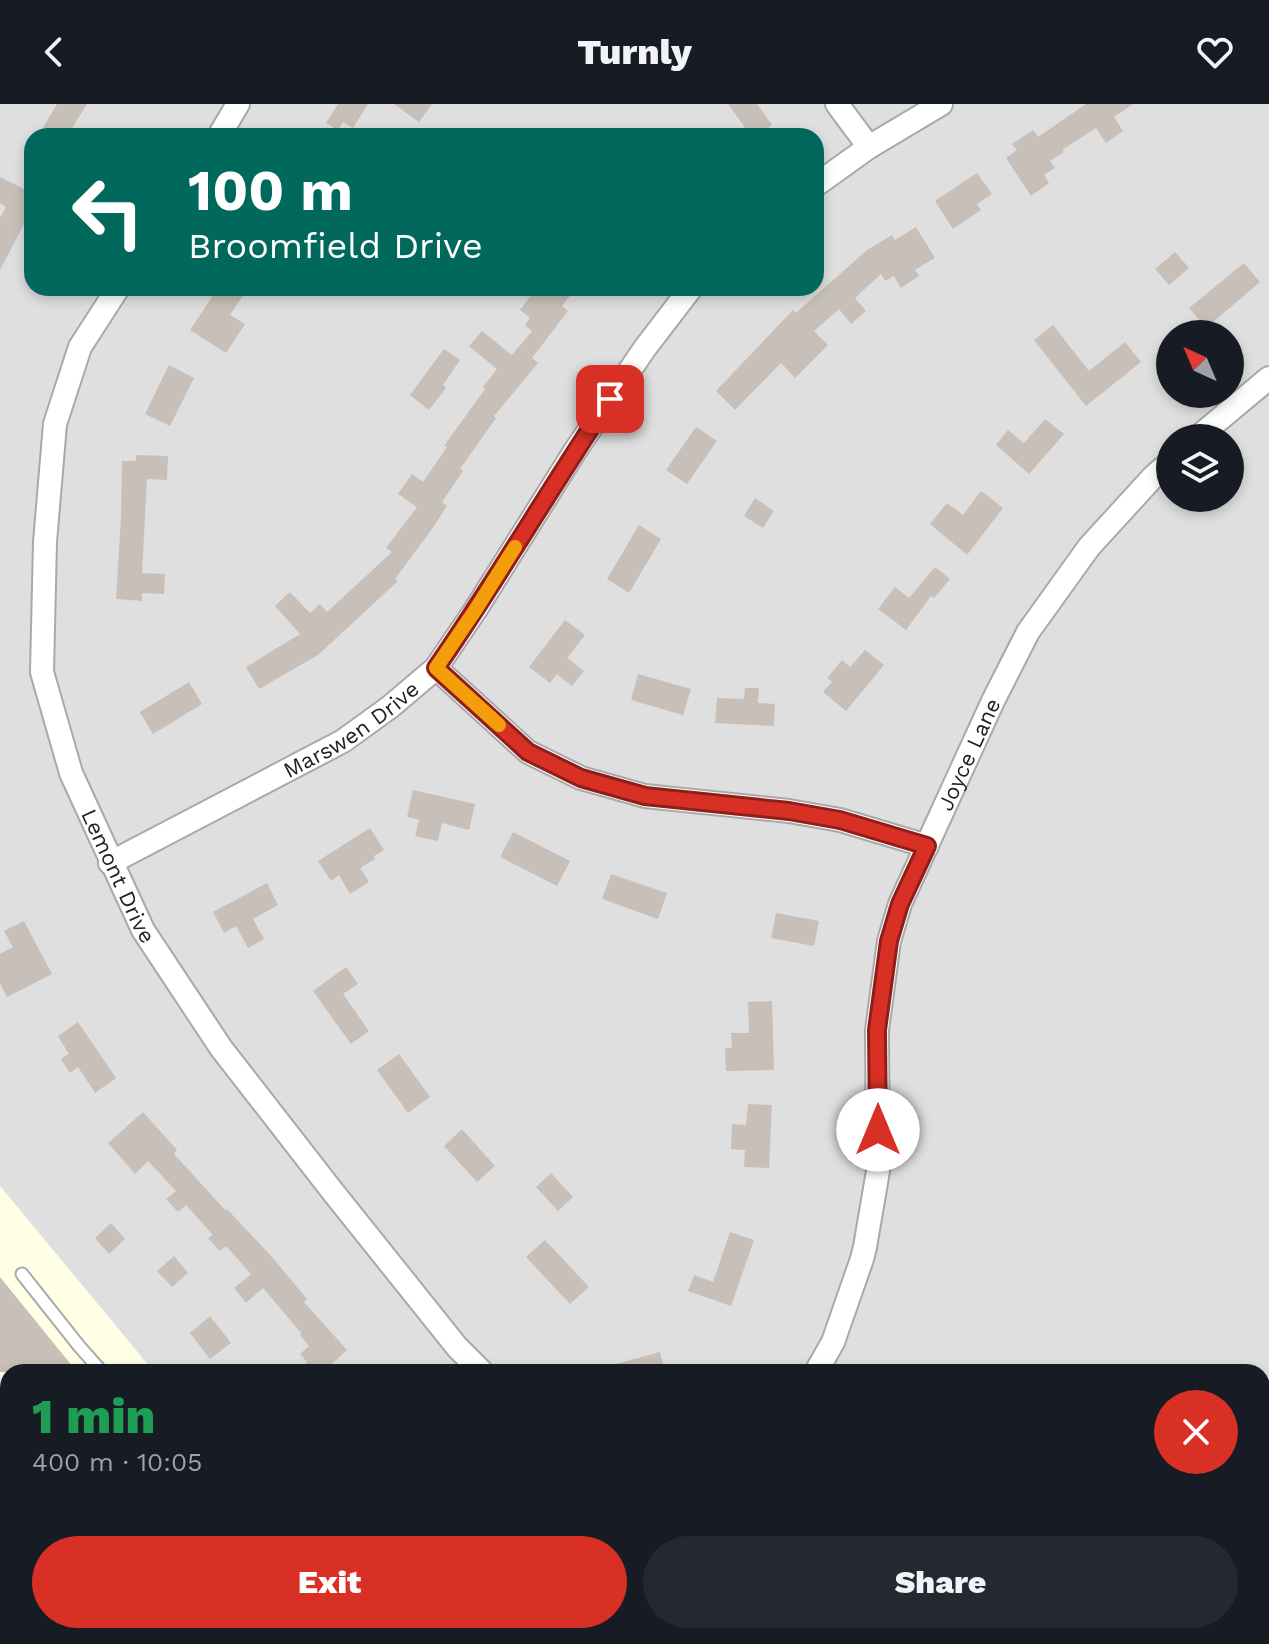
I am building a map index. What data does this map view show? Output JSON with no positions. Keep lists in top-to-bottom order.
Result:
{
  "streets": {
    "street": ["Marswen Drive", "Joyce Lane", "Lemont Drive"]
  },
  "crossings": [
    ["Marswen Drive", "Lemont Drive"]
  ],
  "north": "top left",
  "page": {
    "header": "Turnly",
    "turn": ["100 m", "Broomfield Drive"],
    "heading": ["1 min", "400 m · 10:05"],
    "buttons": ["Exit", "Share"]
  }
}
